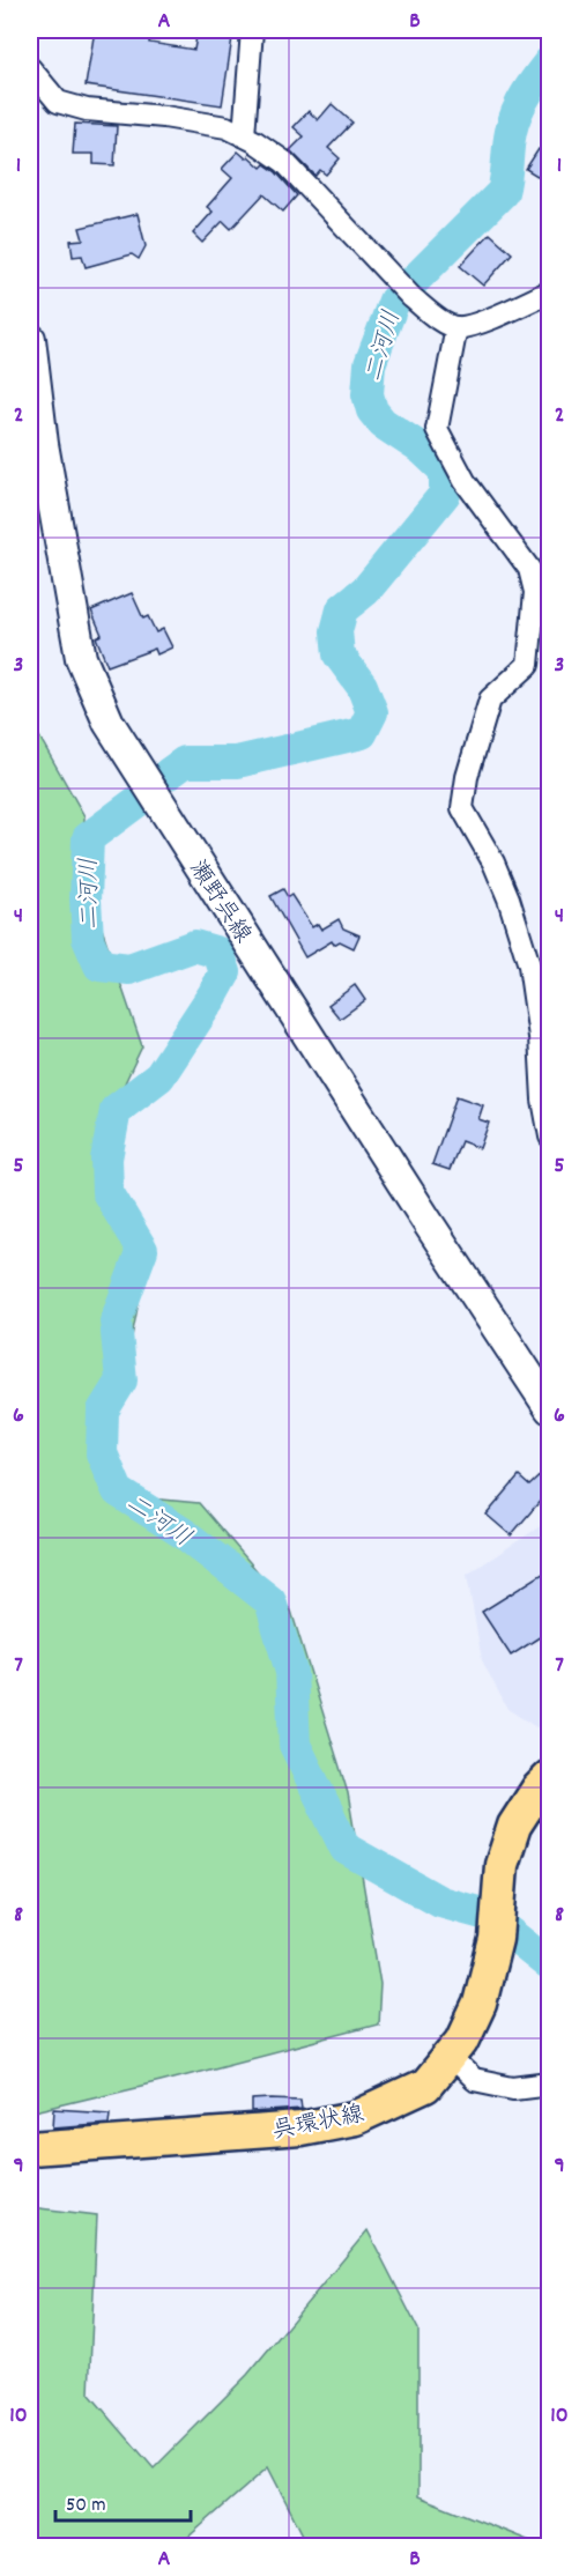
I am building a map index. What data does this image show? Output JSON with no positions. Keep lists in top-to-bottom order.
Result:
{
  "streets": {
    "main road": ["瀬野呉線", "呉環状線"]
  },
  "water": ["二河川"],
  "scale_bar": "50 m",
  "grid": {
    "columns": ["A", "B"],
    "rows": [
      "1",
      "2",
      "3",
      "4",
      "5",
      "6",
      "7",
      "8",
      "9",
      "10"
    ]
  }
}
